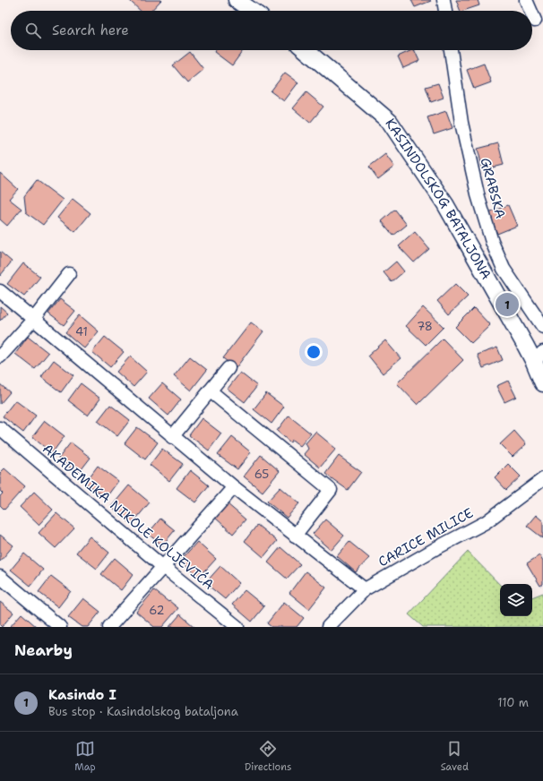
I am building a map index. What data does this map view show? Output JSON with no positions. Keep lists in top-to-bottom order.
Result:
{
  "streets": {
    "street": [
      "GRABSKA",
      "KASINDOLSKOG BATALJONA",
      "AKADEMIKA NIKOLE KOLJEVIĆA",
      "CARICE MILICE"
    ]
  },
  "house_numbers": [
    "78",
    "41",
    "65",
    "62"
  ],
  "page": {
    "search": "Search here",
    "pins": "1",
    "heading": "Nearby",
    "list": [
      {
        "mark": "1",
        "name": "Kasindo I",
        "note": "Bus stop · Kasindolskog bataljona",
        "value": "110 m"
      }
    ],
    "nav": ["Map", "Directions", "Saved"]
  }
}
